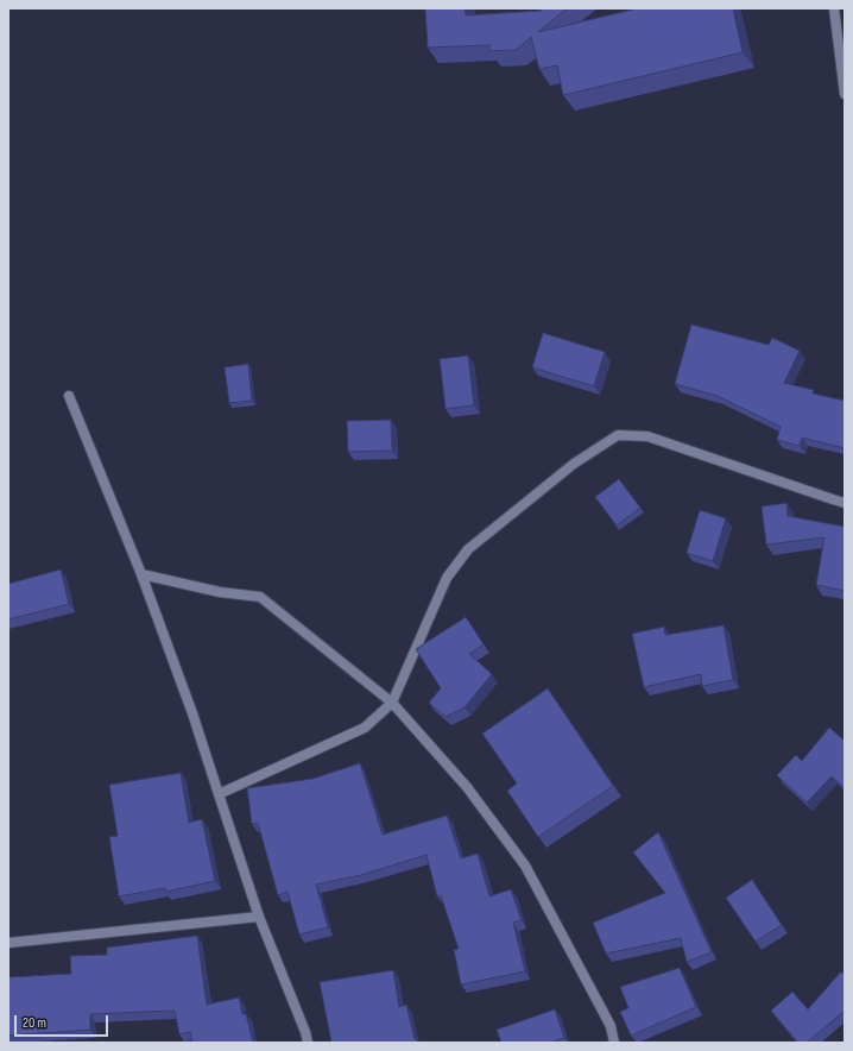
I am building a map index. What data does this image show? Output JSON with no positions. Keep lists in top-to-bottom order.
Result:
{
  "scale_bar": "20 m"
}
